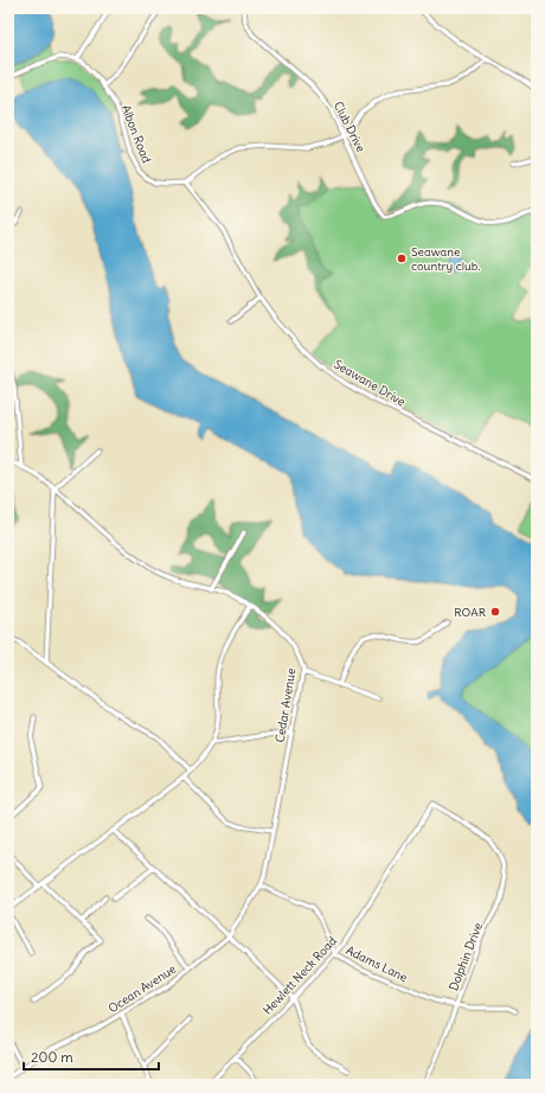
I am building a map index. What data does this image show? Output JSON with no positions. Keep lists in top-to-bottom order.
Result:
{
  "streets": {
    "street": [
      "Club Drive",
      "Albon Road",
      "Seawane Drive",
      "Cedar Avenue",
      "Dolphin Drive",
      "Adams Lane",
      "Hewlett Neck Road",
      "Ocean Avenue"
    ]
  },
  "crossings": [
    ["Albon Road", "Seawane Drive"],
    ["Cedar Avenue", "Adams Lane"],
    ["Cedar Avenue", "Ocean Avenue"],
    ["Dolphin Drive", "Adams Lane"],
    ["Dolphin Drive", "Hewlett Neck Road"],
    ["Adams Lane", "Hewlett Neck Road"],
    ["Adams Lane", "Ocean Avenue"]
  ],
  "places": ["Seawane country club.", "ROAR"],
  "scale_bar": "200 m"
}
